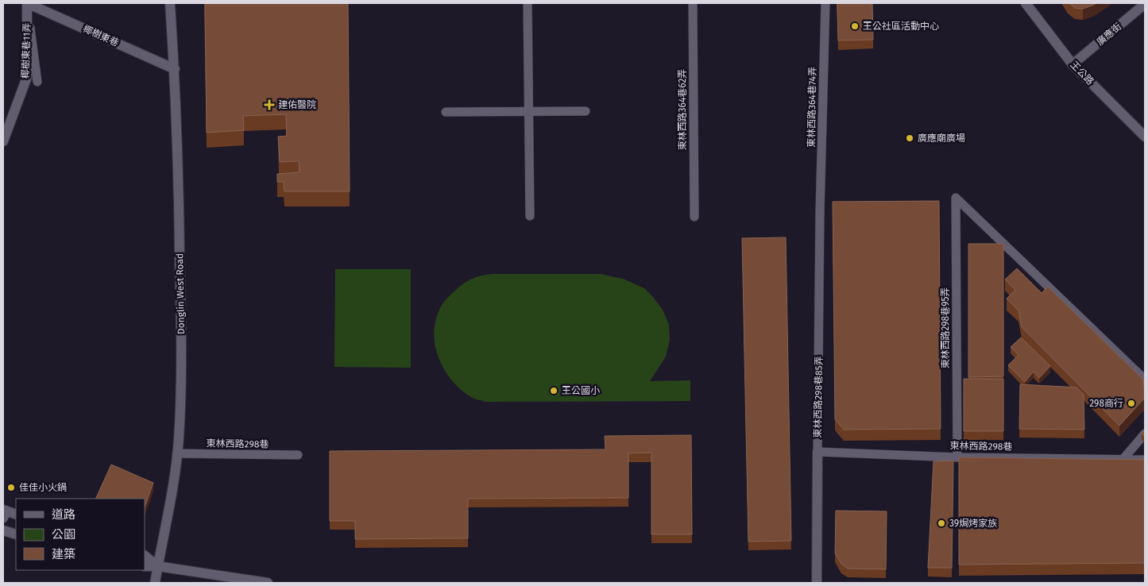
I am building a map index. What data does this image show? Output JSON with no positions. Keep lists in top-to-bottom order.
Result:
{
  "streets": {
    "street": [
      "廣應街",
      "椰樹東巷",
      "椰樹東巷11弄",
      "王公路",
      "Donglin West Road",
      "東林西路298巷85弄"
    ],
    "lane": [
      "東林西路364巷74弄",
      "東林西路364巷62弄",
      "東林西路298巷95弄",
      "東林西路298巷"
    ]
  },
  "crossings": [
    ["廣應街", "王公路"],
    ["椰樹東巷", "椰樹東巷11弄"],
    ["椰樹東巷", "Donglin West Road"],
    ["東林西路364巷74弄", "東林西路298巷85弄"],
    ["Donglin West Road", "東林西路298巷"],
    ["東林西路298巷95弄", "東林西路298巷"],
    ["東林西路298巷85弄", "東林西路298巷"]
  ],
  "places": {
    "other": [
      "王公社區活動中心",
      "廣應廟廣場",
      "王公國小",
      "298商行",
      "佳佳小火鍋",
      "39焗烤家族"
    ],
    "health": ["建佑醫院"]
  },
  "legend": ["道路", "公園", "建築"]
}
